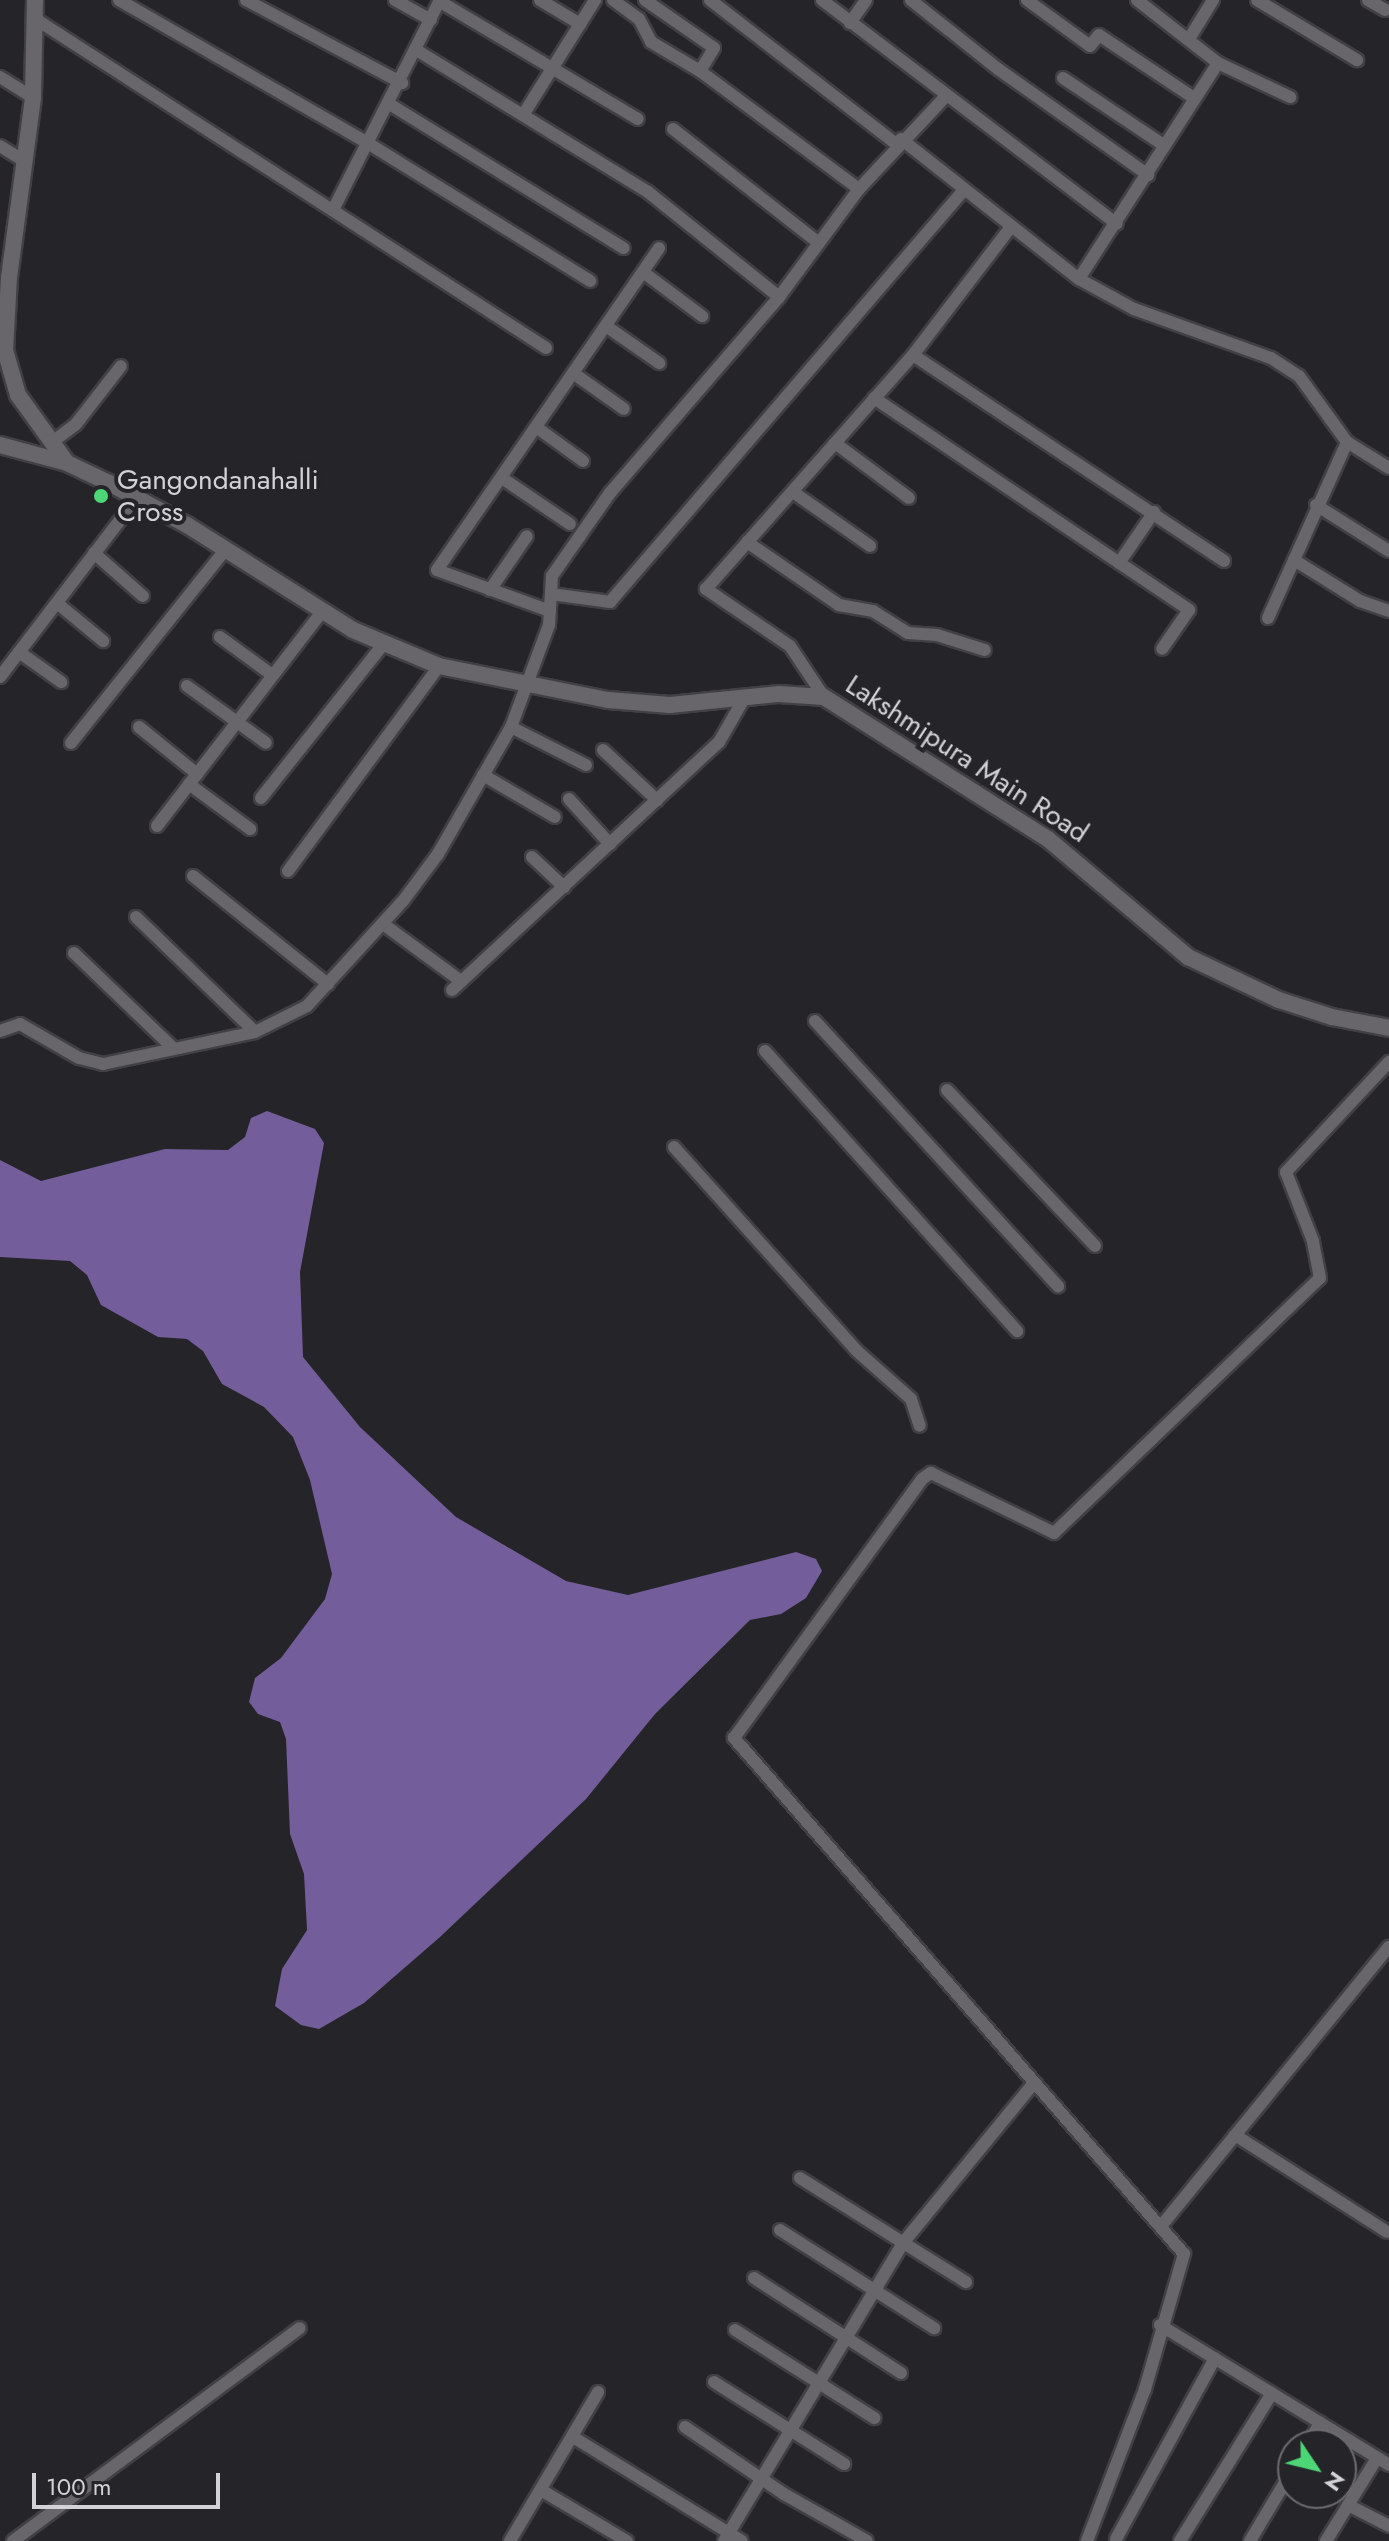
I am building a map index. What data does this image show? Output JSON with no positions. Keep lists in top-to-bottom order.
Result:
{
  "streets": {
    "main road": ["Lakshmipura Main Road"]
  },
  "places": ["Gangondanahalli Cross"],
  "scale_bar": "100 m",
  "north": "bottom right"
}
